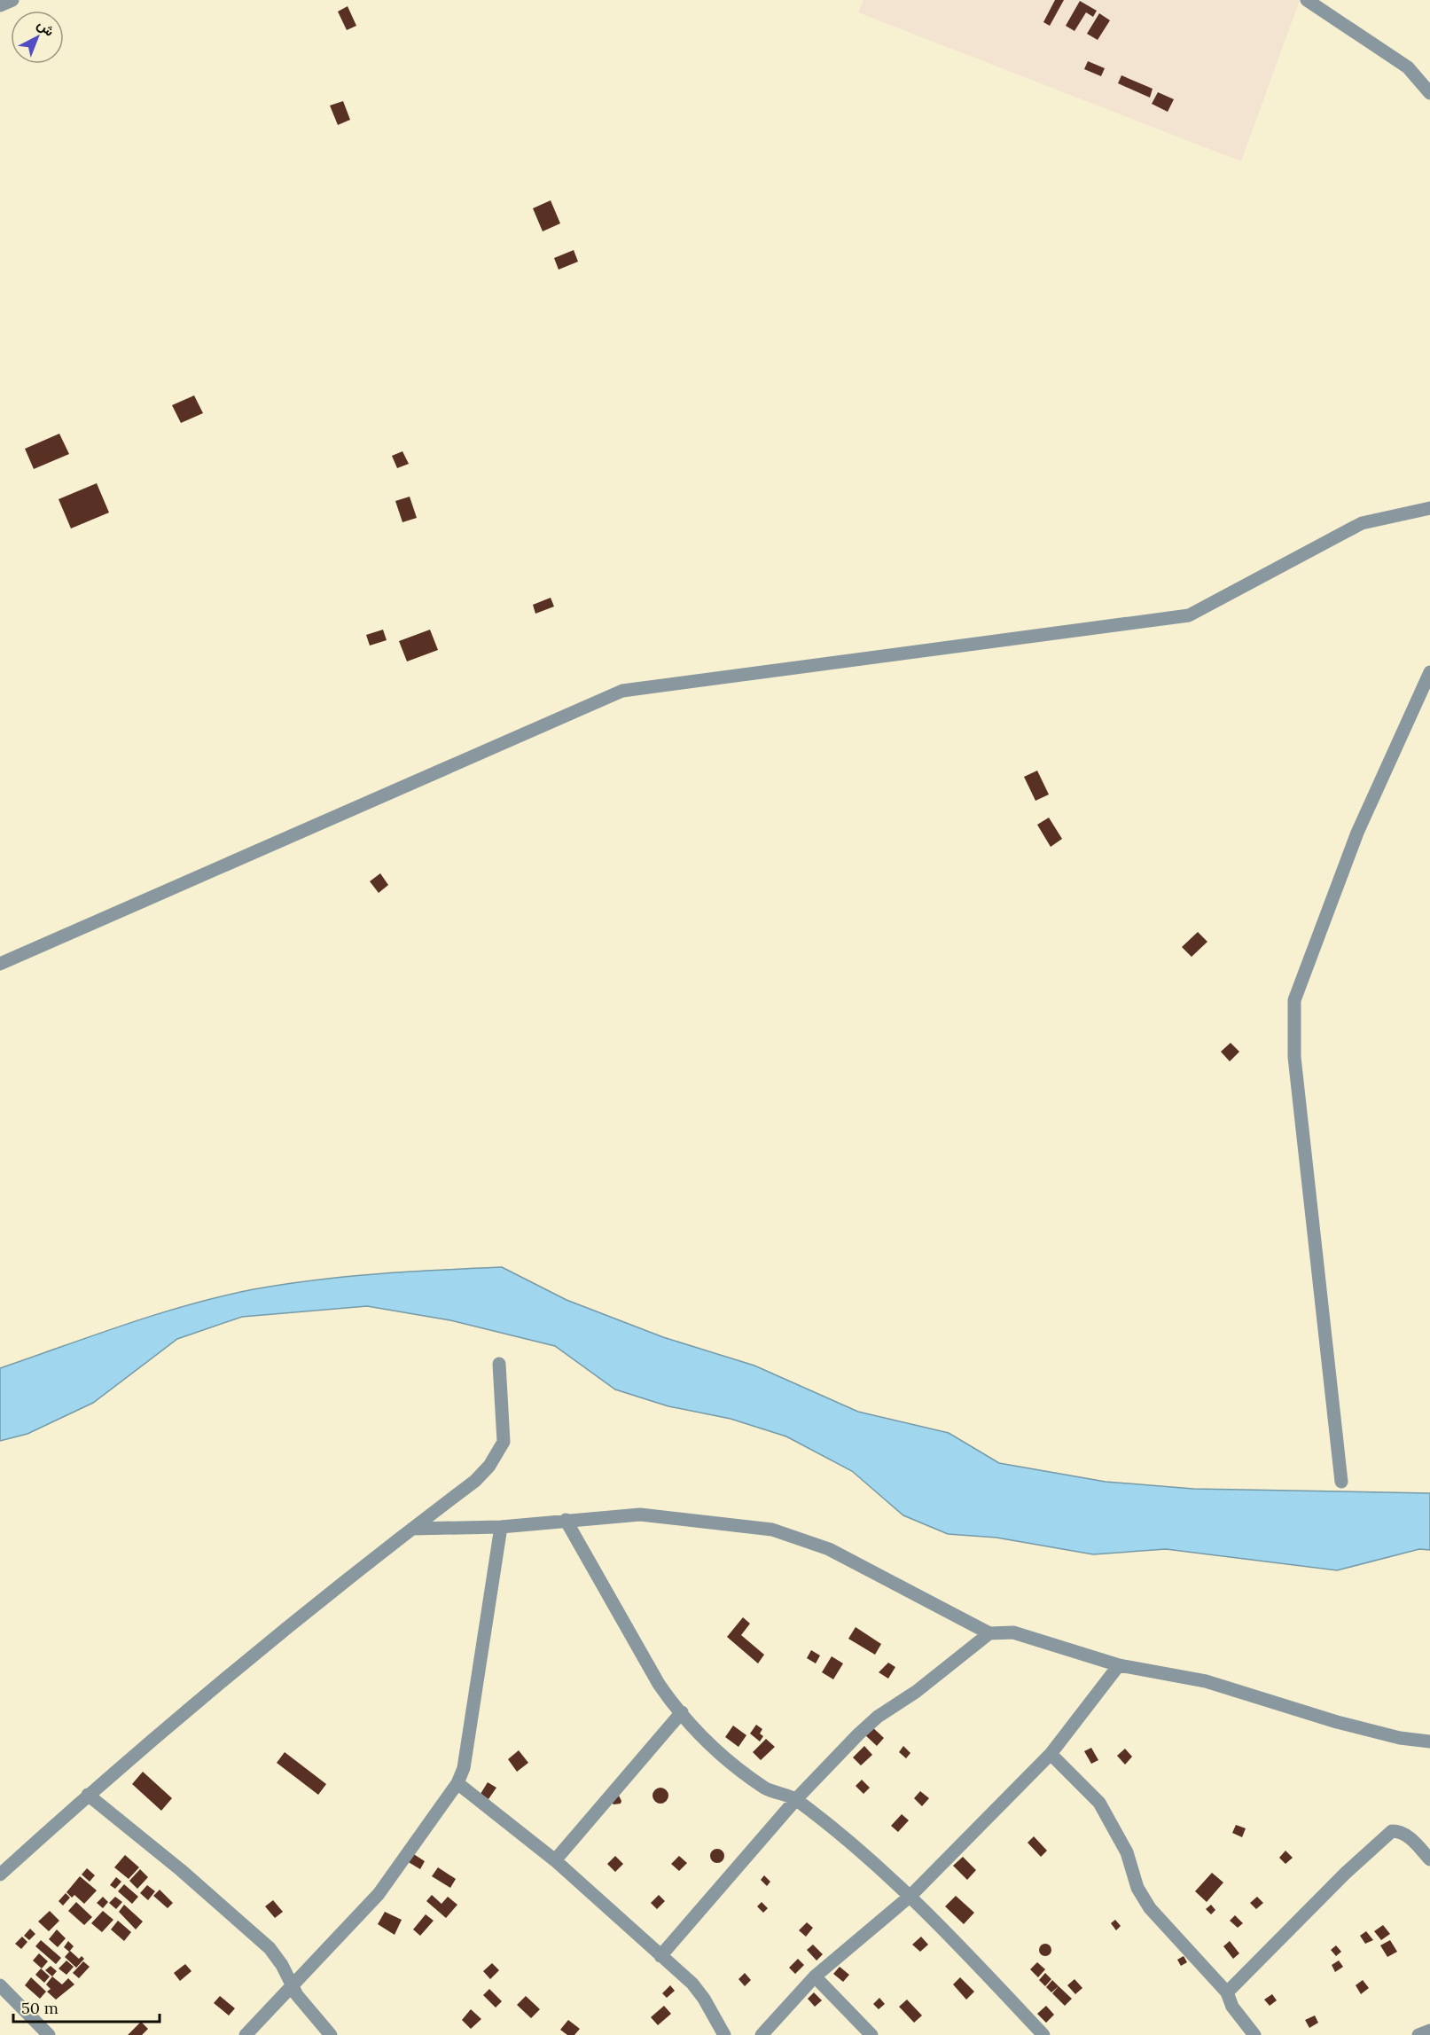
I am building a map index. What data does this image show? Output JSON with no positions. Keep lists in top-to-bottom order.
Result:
{
  "scale_bar": "50 m",
  "north": "top right"
}
